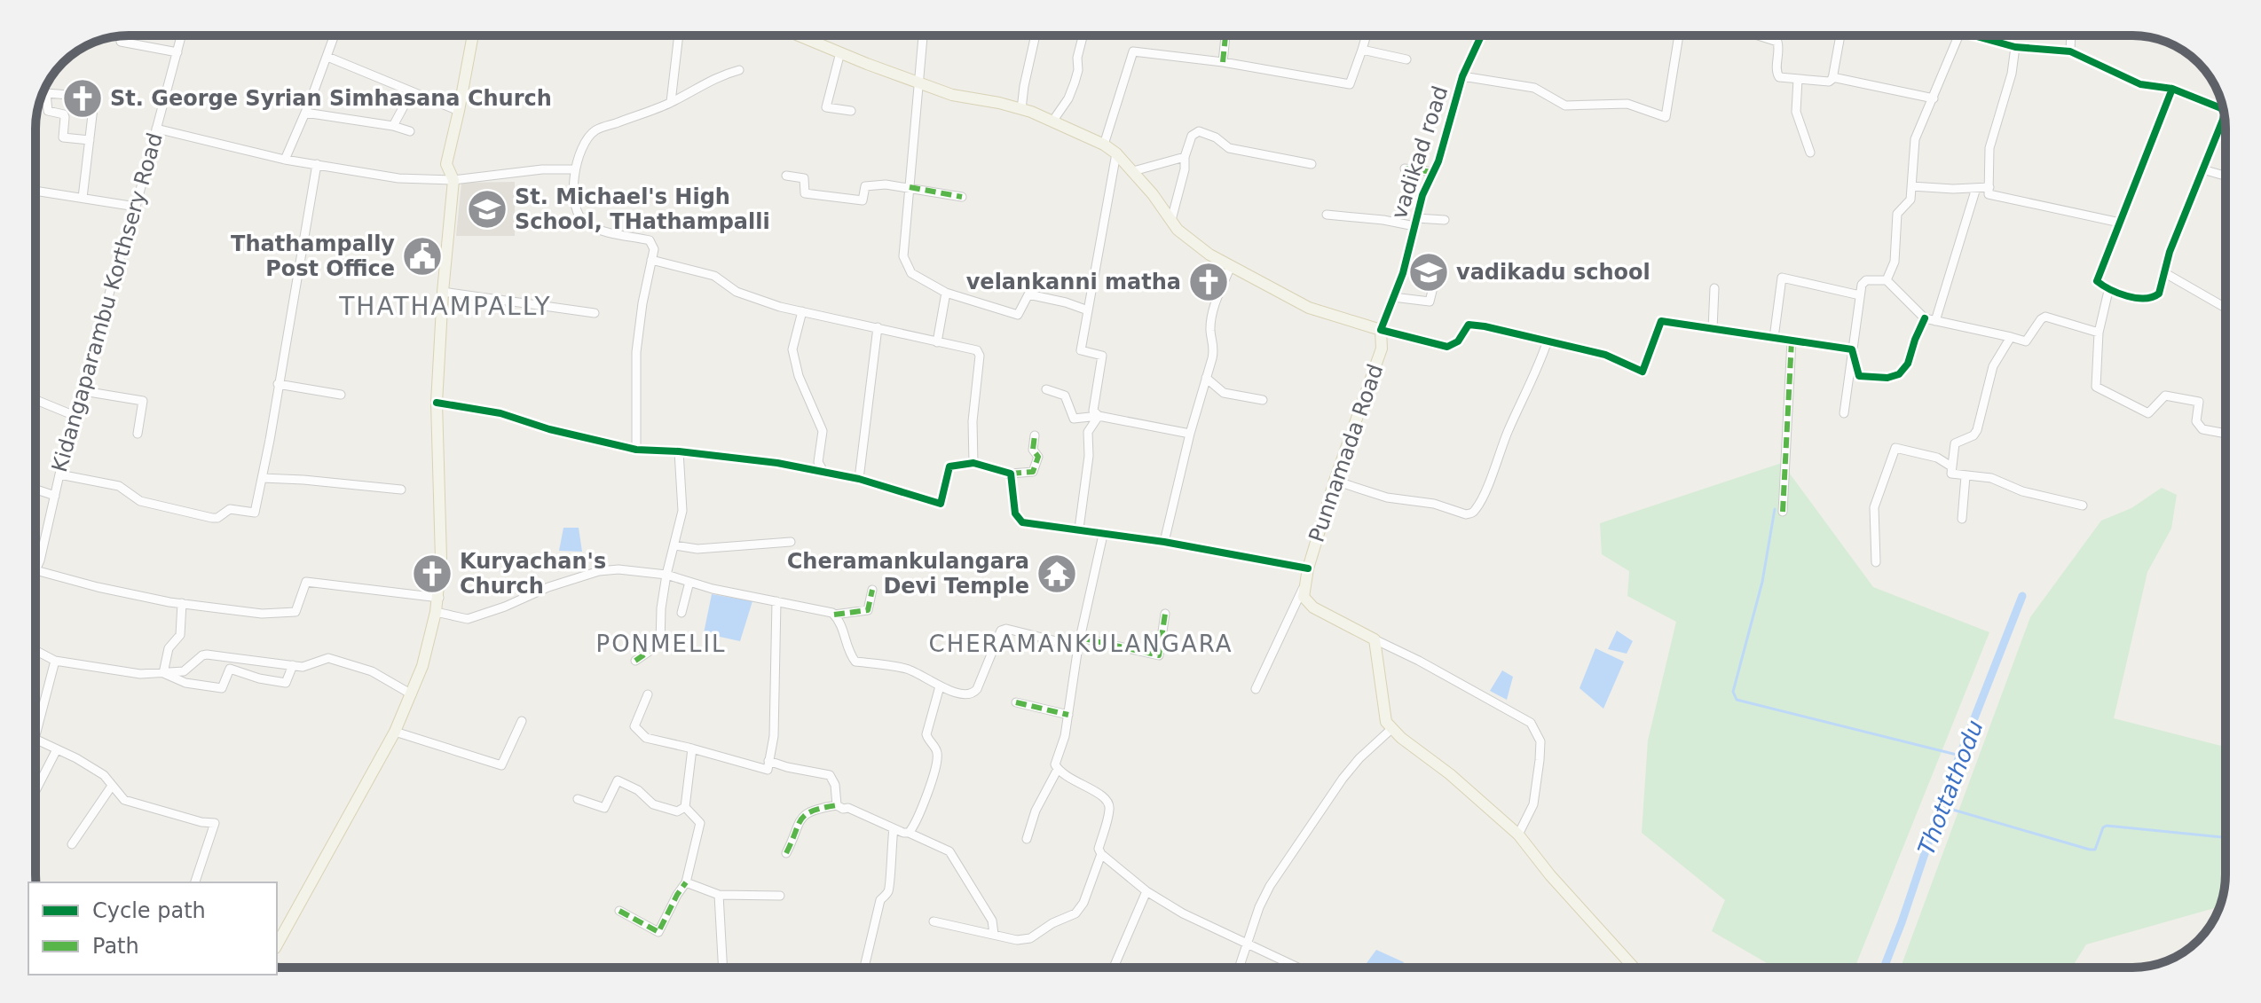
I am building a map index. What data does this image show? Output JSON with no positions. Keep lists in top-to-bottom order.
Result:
{
  "streets": {
    "main road": ["Punnamada Road"],
    "street": ["vadikad road", "Kidangaparambu Korthsery Road"]
  },
  "crossings": [
    ["vadikad road", "Punnamada Road"]
  ],
  "districts": ["THATHAMPALLY", "PONMELIL", "CHERAMANKULANGARA"],
  "water": ["Thottathodu"],
  "places": {
    "church": ["St. George Syrian Simhasana Church", "velankanni matha", "Kuryachan's Church"],
    "school or university": ["St. Michael's High School, THathampalli", "vadikadu school"],
    "public building": ["Thathampally Post Office"],
    "temple": ["Cheramankulangara Devi Temple"]
  },
  "legend": ["Cycle path", "Path"]
}
